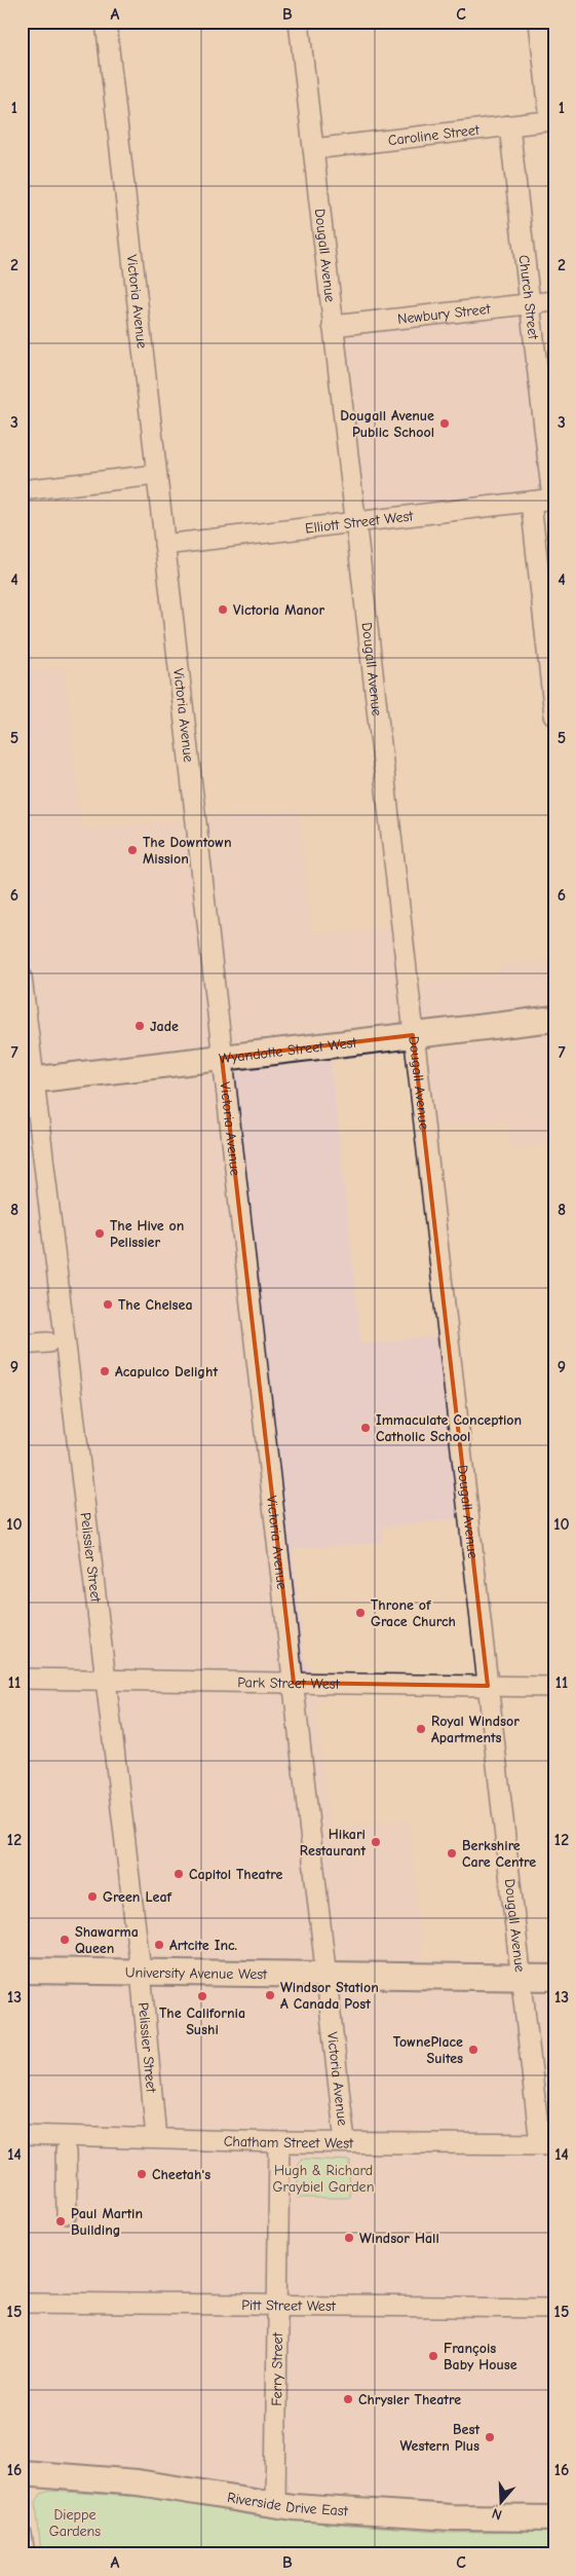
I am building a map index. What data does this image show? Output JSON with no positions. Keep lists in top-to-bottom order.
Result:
{
  "streets": {
    "main road": ["Wyandotte Street West", "University Avenue West", "Riverside Drive East"],
    "street": [
      "Caroline Street",
      "Dougall Avenue",
      "Church Street",
      "Victoria Avenue",
      "Newbury Street",
      "Elliott Street West",
      "Pelissier Street",
      "Park Street West",
      "Chatham Street West",
      "Pitt Street West",
      "Ferry Street"
    ]
  },
  "crossings": [
    ["Caroline Street", "Dougall Avenue"],
    ["Caroline Street", "Church Street"],
    ["Dougall Avenue", "Newbury Street"],
    ["Dougall Avenue", "Elliott Street West"],
    ["Dougall Avenue", "Wyandotte Street West"],
    ["Dougall Avenue", "Park Street West"],
    ["Dougall Avenue", "University Avenue West"],
    ["Dougall Avenue", "Chatham Street West"],
    ["Church Street", "Newbury Street"],
    ["Church Street", "Elliott Street West"],
    ["Victoria Avenue", "Elliott Street West"],
    ["Victoria Avenue", "Wyandotte Street West"],
    ["Victoria Avenue", "Park Street West"],
    ["Victoria Avenue", "University Avenue West"],
    ["Victoria Avenue", "Chatham Street West"],
    ["Wyandotte Street West", "Pelissier Street"],
    ["Pelissier Street", "Park Street West"],
    ["Pelissier Street", "University Avenue West"],
    ["Pelissier Street", "Chatham Street West"],
    ["Chatham Street West", "Ferry Street"],
    ["Pitt Street West", "Ferry Street"],
    ["Ferry Street", "Riverside Drive East"]
  ],
  "parks": ["Hugh & Richard Graybiel Garden", "Dieppe Gardens"],
  "places": [
    "Dougall Avenue Public School",
    "Victoria Manor",
    "The Downtown Mission",
    "Jade",
    "The Hive on Pelissier",
    "The Chelsea",
    "Acapulco Delight",
    "Immaculate Conception Catholic School",
    "Throne of Grace Church",
    "Royal Windsor Apartments",
    "Hikari Restaurant",
    "Berkshire Care Centre",
    "Capitol Theatre",
    "Green Leaf",
    "Shawarma Queen",
    "Artcite Inc.",
    "Windsor Station A Canada Post",
    "The California Sushi",
    "TownePlace Suites",
    "Cheetah's",
    "Paul Martin Building",
    "Windsor Hall",
    "François Baby House",
    "Chrysler Theatre",
    "Best Western Plus"
  ],
  "north": "bottom",
  "grid": {
    "columns": ["A", "B", "C"],
    "rows": [
      "1",
      "2",
      "3",
      "4",
      "5",
      "6",
      "7",
      "8",
      "9",
      "10",
      "11",
      "12",
      "13",
      "14",
      "15",
      "16"
    ]
  }
}
